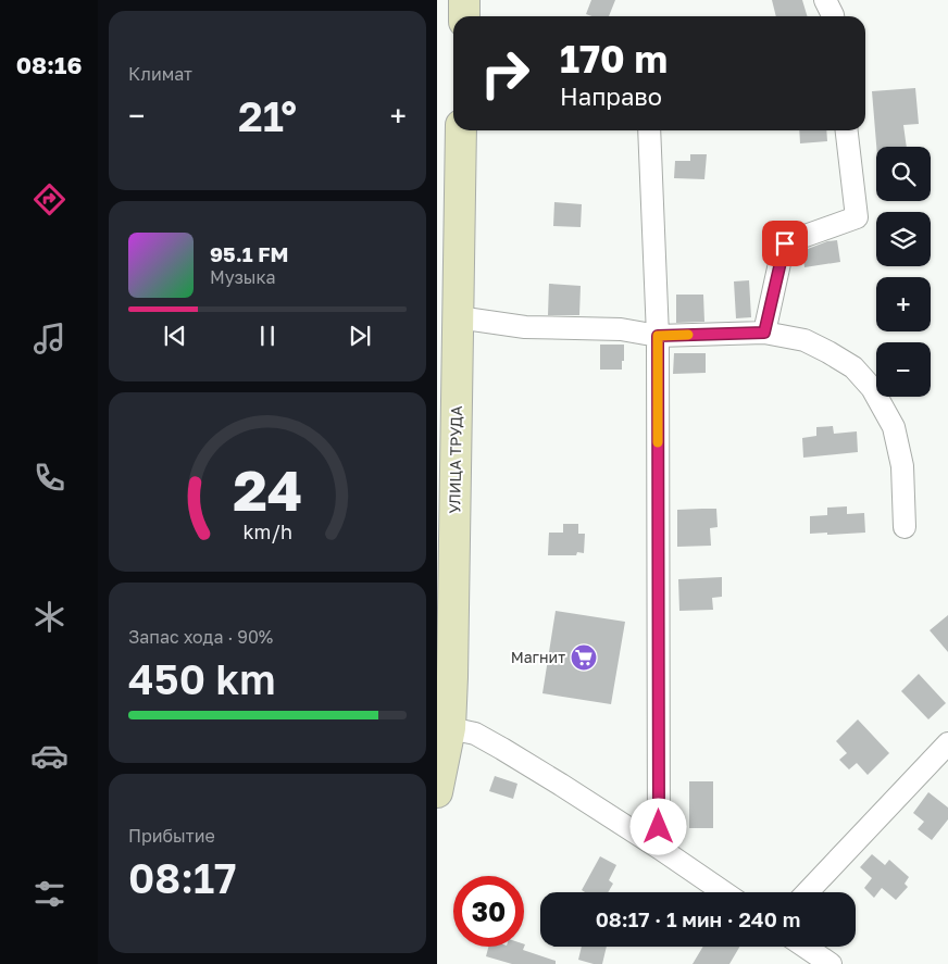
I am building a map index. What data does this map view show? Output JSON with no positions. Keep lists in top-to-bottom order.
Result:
{
  "streets": {
    "street": ["УЛИЦА ТРУДА"]
  },
  "places": {
    "supermarket": ["Магнит"]
  },
  "page": {
    "tabs": "08:16",
    "tile": [
      "Климат",
      ["Запас хода · 90%", "450 km"],
      ["Прибытие", "08:17"]
    ],
    "turn": ["170 m", "Направо"],
    "heat": ["−", "21°", "+"],
    "map_buttons": ["+", "−"],
    "song": ["95.1 FM", "Музыка"],
    "limit": "30",
    "trip": "08:17 · 1 мин · 240 m",
    "gauge": ["24", "km/h"]
  }
}
